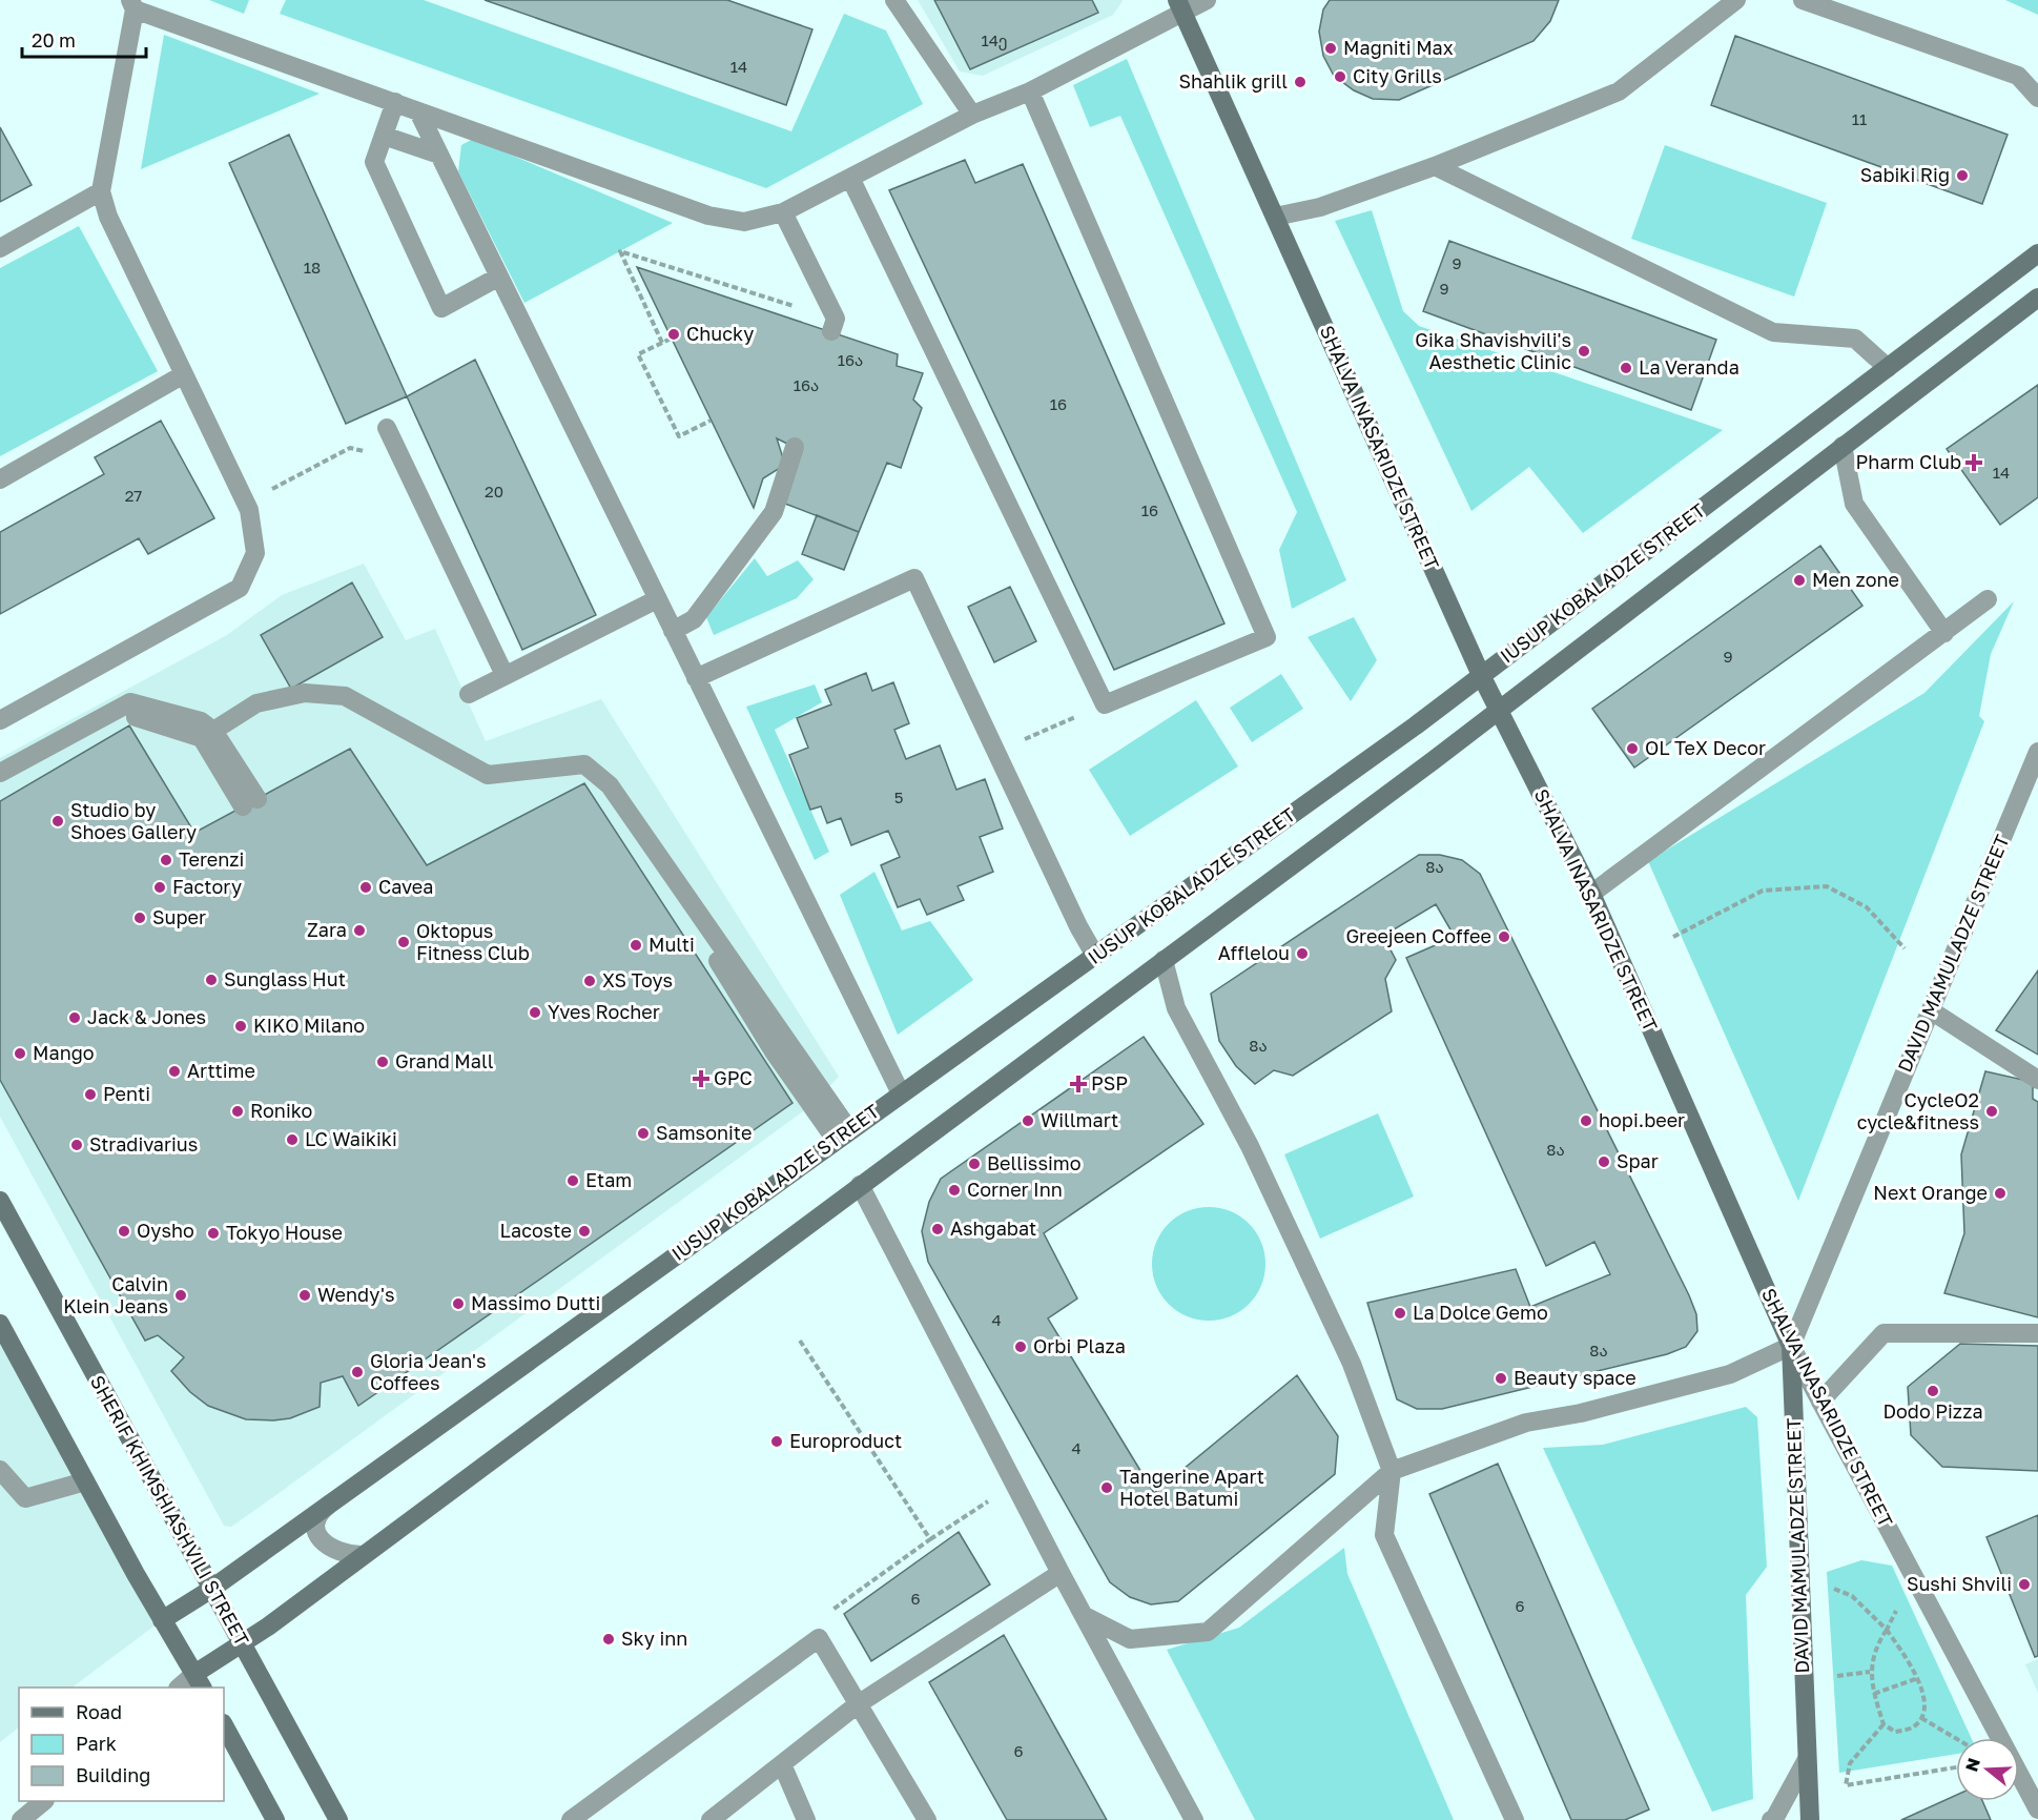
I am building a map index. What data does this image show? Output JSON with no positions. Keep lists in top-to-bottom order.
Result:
{
  "streets": {
    "street": [
      "SHALVA INASARIDZE STREET",
      "IUSUP KOBALADZE STREET",
      "DAVID MAMULADZE STREET",
      "SHERIF KHIMSHIASHVILI STREET"
    ]
  },
  "crossings": [
    ["SHALVA INASARIDZE STREET", "IUSUP KOBALADZE STREET"],
    ["SHALVA INASARIDZE STREET", "DAVID MAMULADZE STREET"],
    ["IUSUP KOBALADZE STREET", "SHERIF KHIMSHIASHVILI STREET"]
  ],
  "places": {
    "other": [
      "Magniti Max",
      "City Grills",
      "Shahlik grill",
      "Sabiki Rig",
      "Chucky",
      "Gika Shavishvili's Aesthetic Clinic",
      "La Veranda",
      "Men zone",
      "OL TeX Decor",
      "Studio by Shoes Gallery",
      "Terenzi",
      "Factory",
      "Cavea",
      "Super",
      "Zara",
      "Greejeen Coffee",
      "Oktopus Fitness Club",
      "Multi",
      "Afflelou",
      "Sunglass Hut",
      "XS Toys",
      "Yves Rocher",
      "Jack & Jones",
      "KIKO Milano",
      "Mango",
      "Grand Mall",
      "Arttime",
      "Penti",
      "Roniko",
      "CycleO2 cycle&fitness",
      "Willmart",
      "hopi.beer",
      "Samsonite",
      "LC Waikiki",
      "Stradivarius",
      "Spar",
      "Bellissimo",
      "Etam",
      "Corner Inn",
      "Next Orange",
      "Ashgabat",
      "Oysho",
      "Lacoste",
      "Tokyo House",
      "Calvin Klein Jeans",
      "Wendy's",
      "Massimo Dutti",
      "La Dolce Gemo",
      "Orbi Plaza",
      "Gloria Jean's Coffees",
      "Beauty space",
      "Dodo Pizza",
      "Europroduct",
      "Tangerine Apart Hotel Batumi",
      "Sushi Shvili",
      "Sky inn"
    ],
    "health": ["Pharm Club", "GPC", "PSP"]
  },
  "house_numbers": [
    "14ე",
    "14",
    "11",
    "9",
    "18",
    "9",
    "16ა",
    "16ა",
    "16",
    "14",
    "20",
    "27",
    "16",
    "9",
    "5",
    "8ა",
    "8ა",
    "8ა",
    "4",
    "8ა",
    "4",
    "6",
    "6",
    "6"
  ],
  "legend": ["Road", "Park", "Building"],
  "scale_bar": "20 m",
  "north": "left"
}
